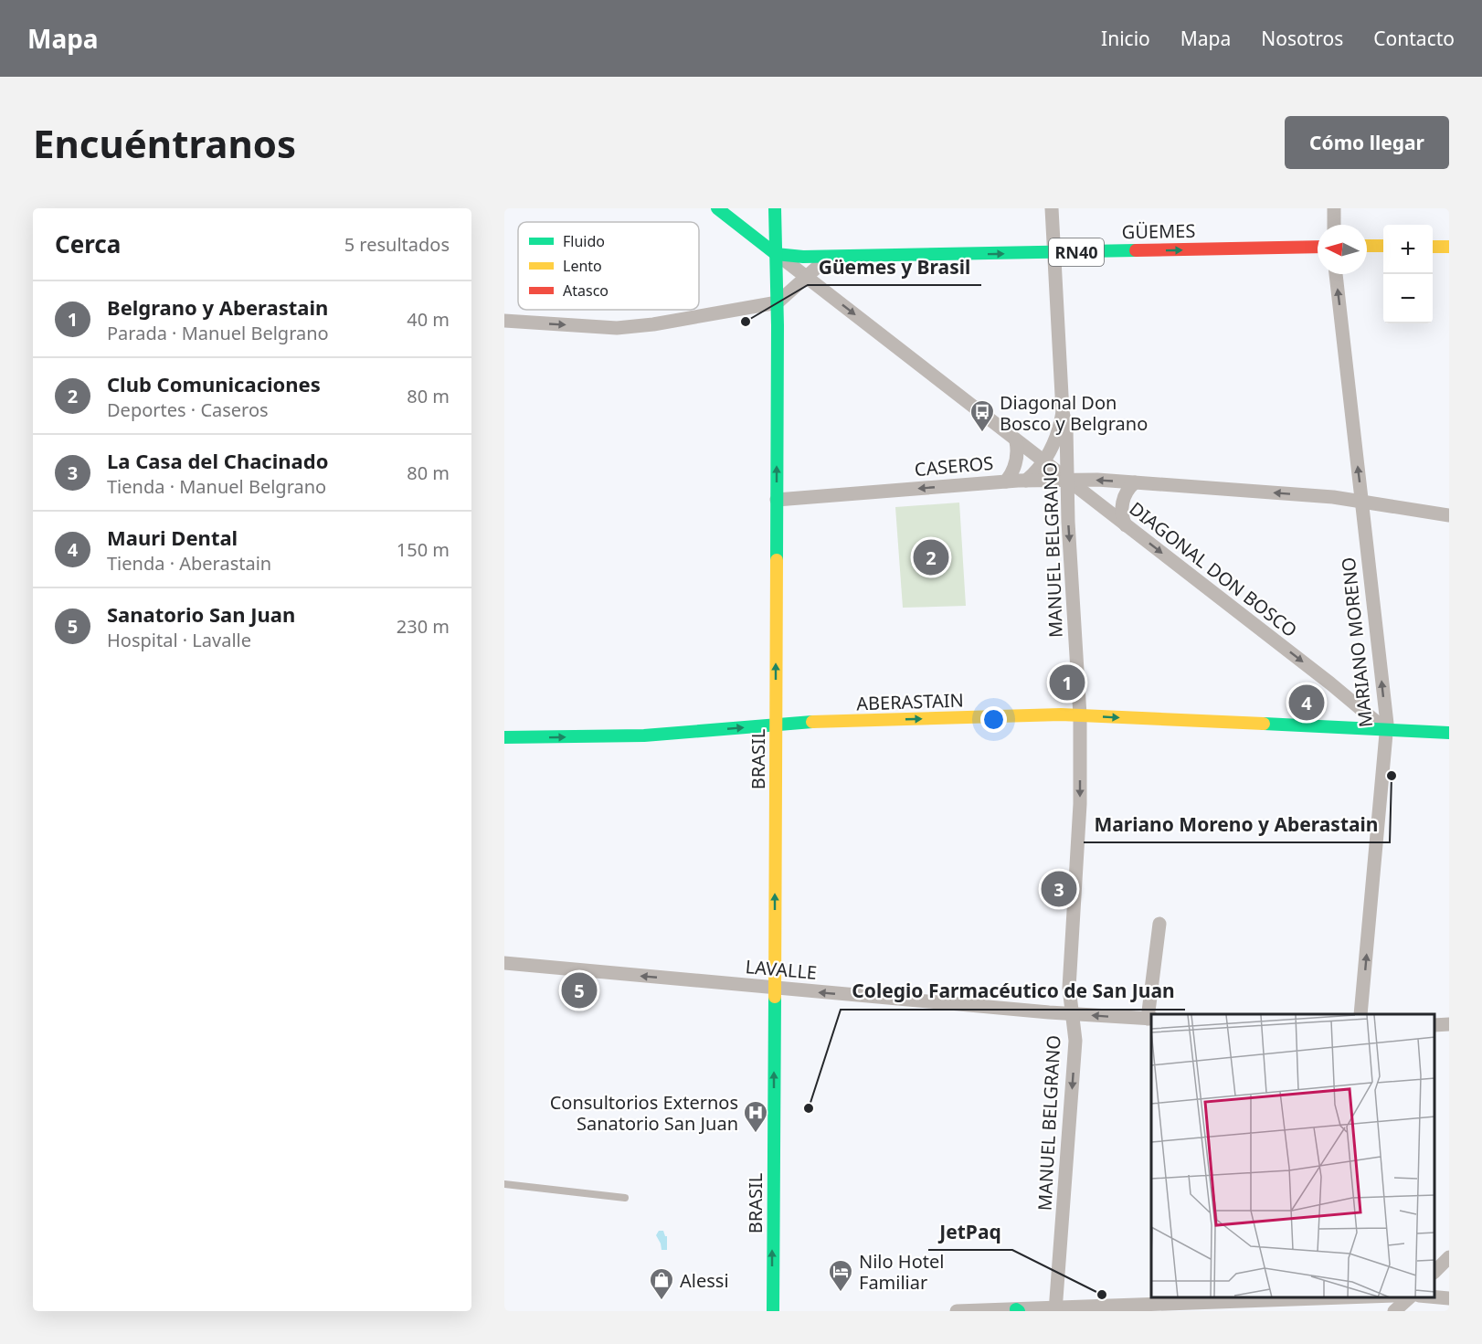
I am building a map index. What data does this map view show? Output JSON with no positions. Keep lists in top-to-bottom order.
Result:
{
  "streets": {
    "street": [
      "GÜEMES",
      "RN40",
      "CASEROS",
      "MANUEL BELGRANO",
      "DIAGONAL DON BOSCO",
      "MARIANO MORENO",
      "ABERASTAIN",
      "BRASIL",
      "LAVALLE"
    ]
  },
  "crossings": [
    ["GÜEMES", "MANUEL BELGRANO"],
    ["GÜEMES", "DIAGONAL DON BOSCO"],
    ["GÜEMES", "BRASIL"],
    ["CASEROS", "MANUEL BELGRANO"],
    ["CASEROS", "DIAGONAL DON BOSCO"],
    ["CASEROS", "MARIANO MORENO"],
    ["CASEROS", "BRASIL"],
    ["MANUEL BELGRANO", "DIAGONAL DON BOSCO"],
    ["MANUEL BELGRANO", "ABERASTAIN"],
    ["MANUEL BELGRANO", "LAVALLE"],
    ["DIAGONAL DON BOSCO", "MARIANO MORENO"],
    ["DIAGONAL DON BOSCO", "ABERASTAIN"],
    ["DIAGONAL DON BOSCO", "BRASIL"],
    ["MARIANO MORENO", "ABERASTAIN"],
    ["ABERASTAIN", "BRASIL"],
    ["BRASIL", "LAVALLE"]
  ],
  "one_way": [
    "GÜEMES",
    "CASEROS",
    "MANUEL BELGRANO",
    "DIAGONAL DON BOSCO",
    "MARIANO MORENO",
    "ABERASTAIN",
    "BRASIL",
    "LAVALLE"
  ],
  "places": {
    "other": [
      "Güemes y Brasil",
      "Mariano Moreno y Aberastain",
      "Colegio Farmacéutico de San Juan",
      "JetPaq"
    ],
    "bus stop": ["Diagonal Don Bosco y Belgrano"],
    "hospital": ["Consultorios Externos Sanatorio San Juan"],
    "hotel": ["Nilo Hotel Familiar"],
    "shop": ["Alessi"]
  },
  "legend": ["Fluido", "Lento", "Atasco"],
  "north": "left",
  "page": {
    "header": "Mapa",
    "nav": [
      "Inicio",
      "Mapa",
      "Nosotros",
      "Contacto"
    ],
    "buttons": "Cómo llegar",
    "title": "Encuéntranos",
    "heading": ["Cerca", "5 resultados"],
    "map_buttons": ["+", "−"],
    "list": [
      {
        "mark": "1",
        "name": "Belgrano y Aberastain",
        "note": "Parada · Manuel Belgrano",
        "value": "40 m"
      },
      {
        "mark": "2",
        "name": "Club Comunicaciones",
        "note": "Deportes · Caseros",
        "value": "80 m"
      },
      {
        "mark": "3",
        "name": "La Casa del Chacinado",
        "note": "Tienda · Manuel Belgrano",
        "value": "80 m"
      },
      {
        "mark": "4",
        "name": "Mauri Dental",
        "note": "Tienda · Aberastain",
        "value": "150 m"
      },
      {
        "mark": "5",
        "name": "Sanatorio San Juan",
        "note": "Hospital · Lavalle",
        "value": "230 m"
      }
    ],
    "pins": [
      "2",
      "1",
      "4",
      "3",
      "5"
    ]
  }
}
